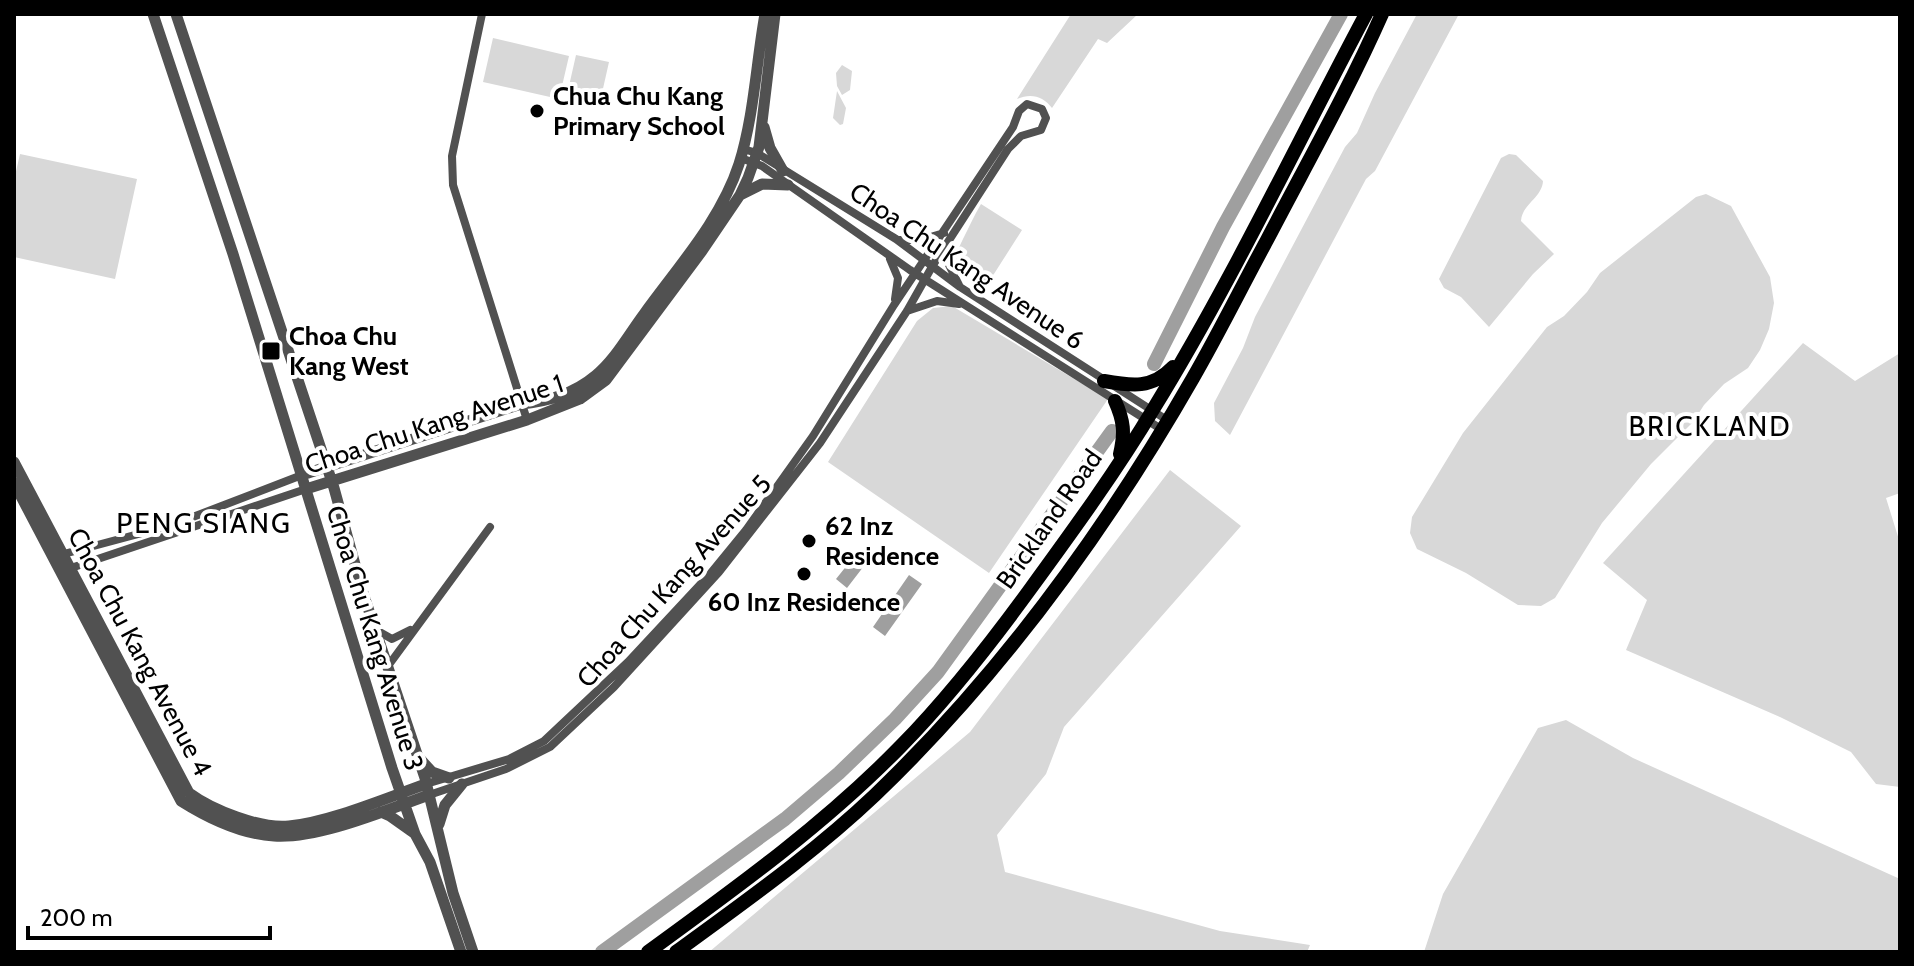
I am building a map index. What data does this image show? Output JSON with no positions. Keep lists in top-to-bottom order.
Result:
{
  "streets": {
    "main road": ["Brickland Road"],
    "street": [
      "Choa Chu Kang Avenue 6",
      "Choa Chu Kang Avenue 1",
      "Choa Chu Kang Avenue 5",
      "Choa Chu Kang Avenue 3",
      "Choa Chu Kang Avenue 4"
    ]
  },
  "crossings": [
    ["Choa Chu Kang Avenue 6", "Choa Chu Kang Avenue 1"],
    ["Choa Chu Kang Avenue 6", "Brickland Road"],
    ["Choa Chu Kang Avenue 6", "Choa Chu Kang Avenue 5"],
    ["Choa Chu Kang Avenue 1", "Choa Chu Kang Avenue 3"],
    ["Choa Chu Kang Avenue 1", "Choa Chu Kang Avenue 4"],
    ["Choa Chu Kang Avenue 5", "Choa Chu Kang Avenue 3"],
    ["Choa Chu Kang Avenue 5", "Choa Chu Kang Avenue 4"],
    ["Choa Chu Kang Avenue 3", "Choa Chu Kang Avenue 4"]
  ],
  "districts": ["BRICKLAND", "PENG SIANG"],
  "places": {
    "other": ["Chua Chu Kang Primary School", "62 Inz Residence", "60 Inz Residence"],
    "transit": ["Choa Chu Kang West"]
  },
  "scale_bar": "200 m"
}
